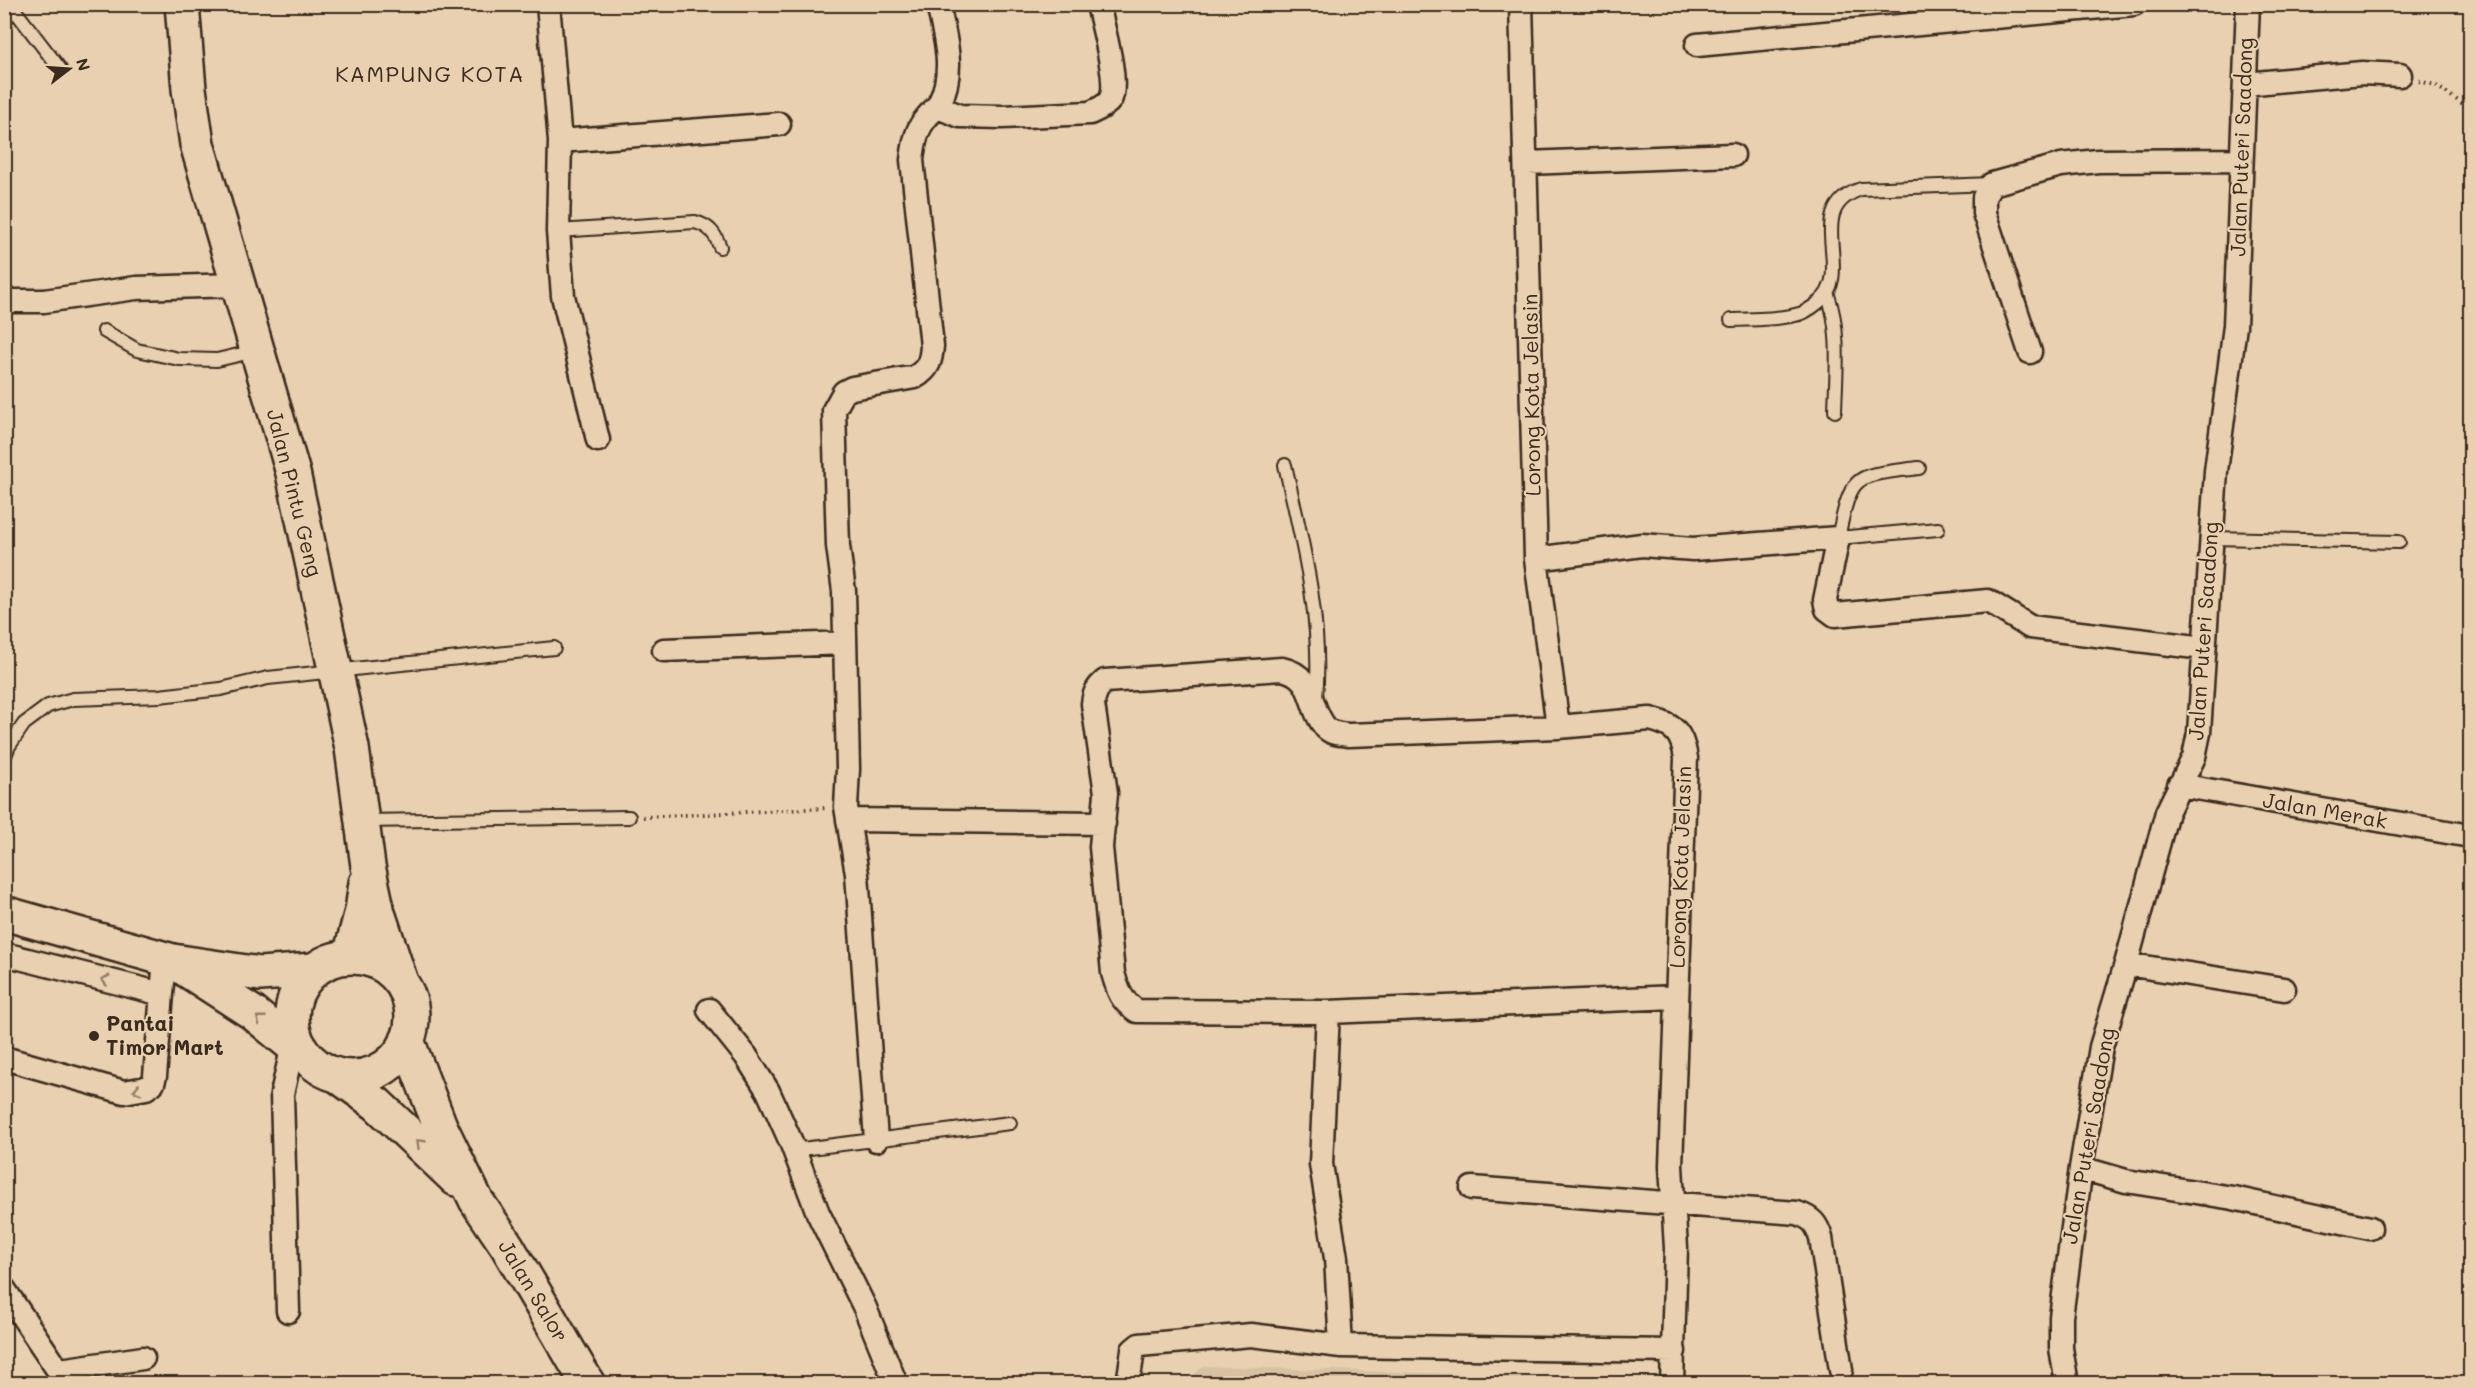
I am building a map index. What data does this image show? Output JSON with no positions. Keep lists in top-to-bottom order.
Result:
{
  "streets": {
    "main road": ["Jalan Pintu Geng", "Jalan Salor"],
    "street": ["Jalan Puteri Saadong", "Lorong Kota Jelasin", "Jalan Merak"]
  },
  "crossings": [
    ["Jalan Puteri Saadong", "Jalan Merak"],
    ["Jalan Pintu Geng", "Jalan Salor"]
  ],
  "districts": ["KAMPUNG KOTA"],
  "places": ["Pantai Timor Mart"],
  "north": "right"
}
